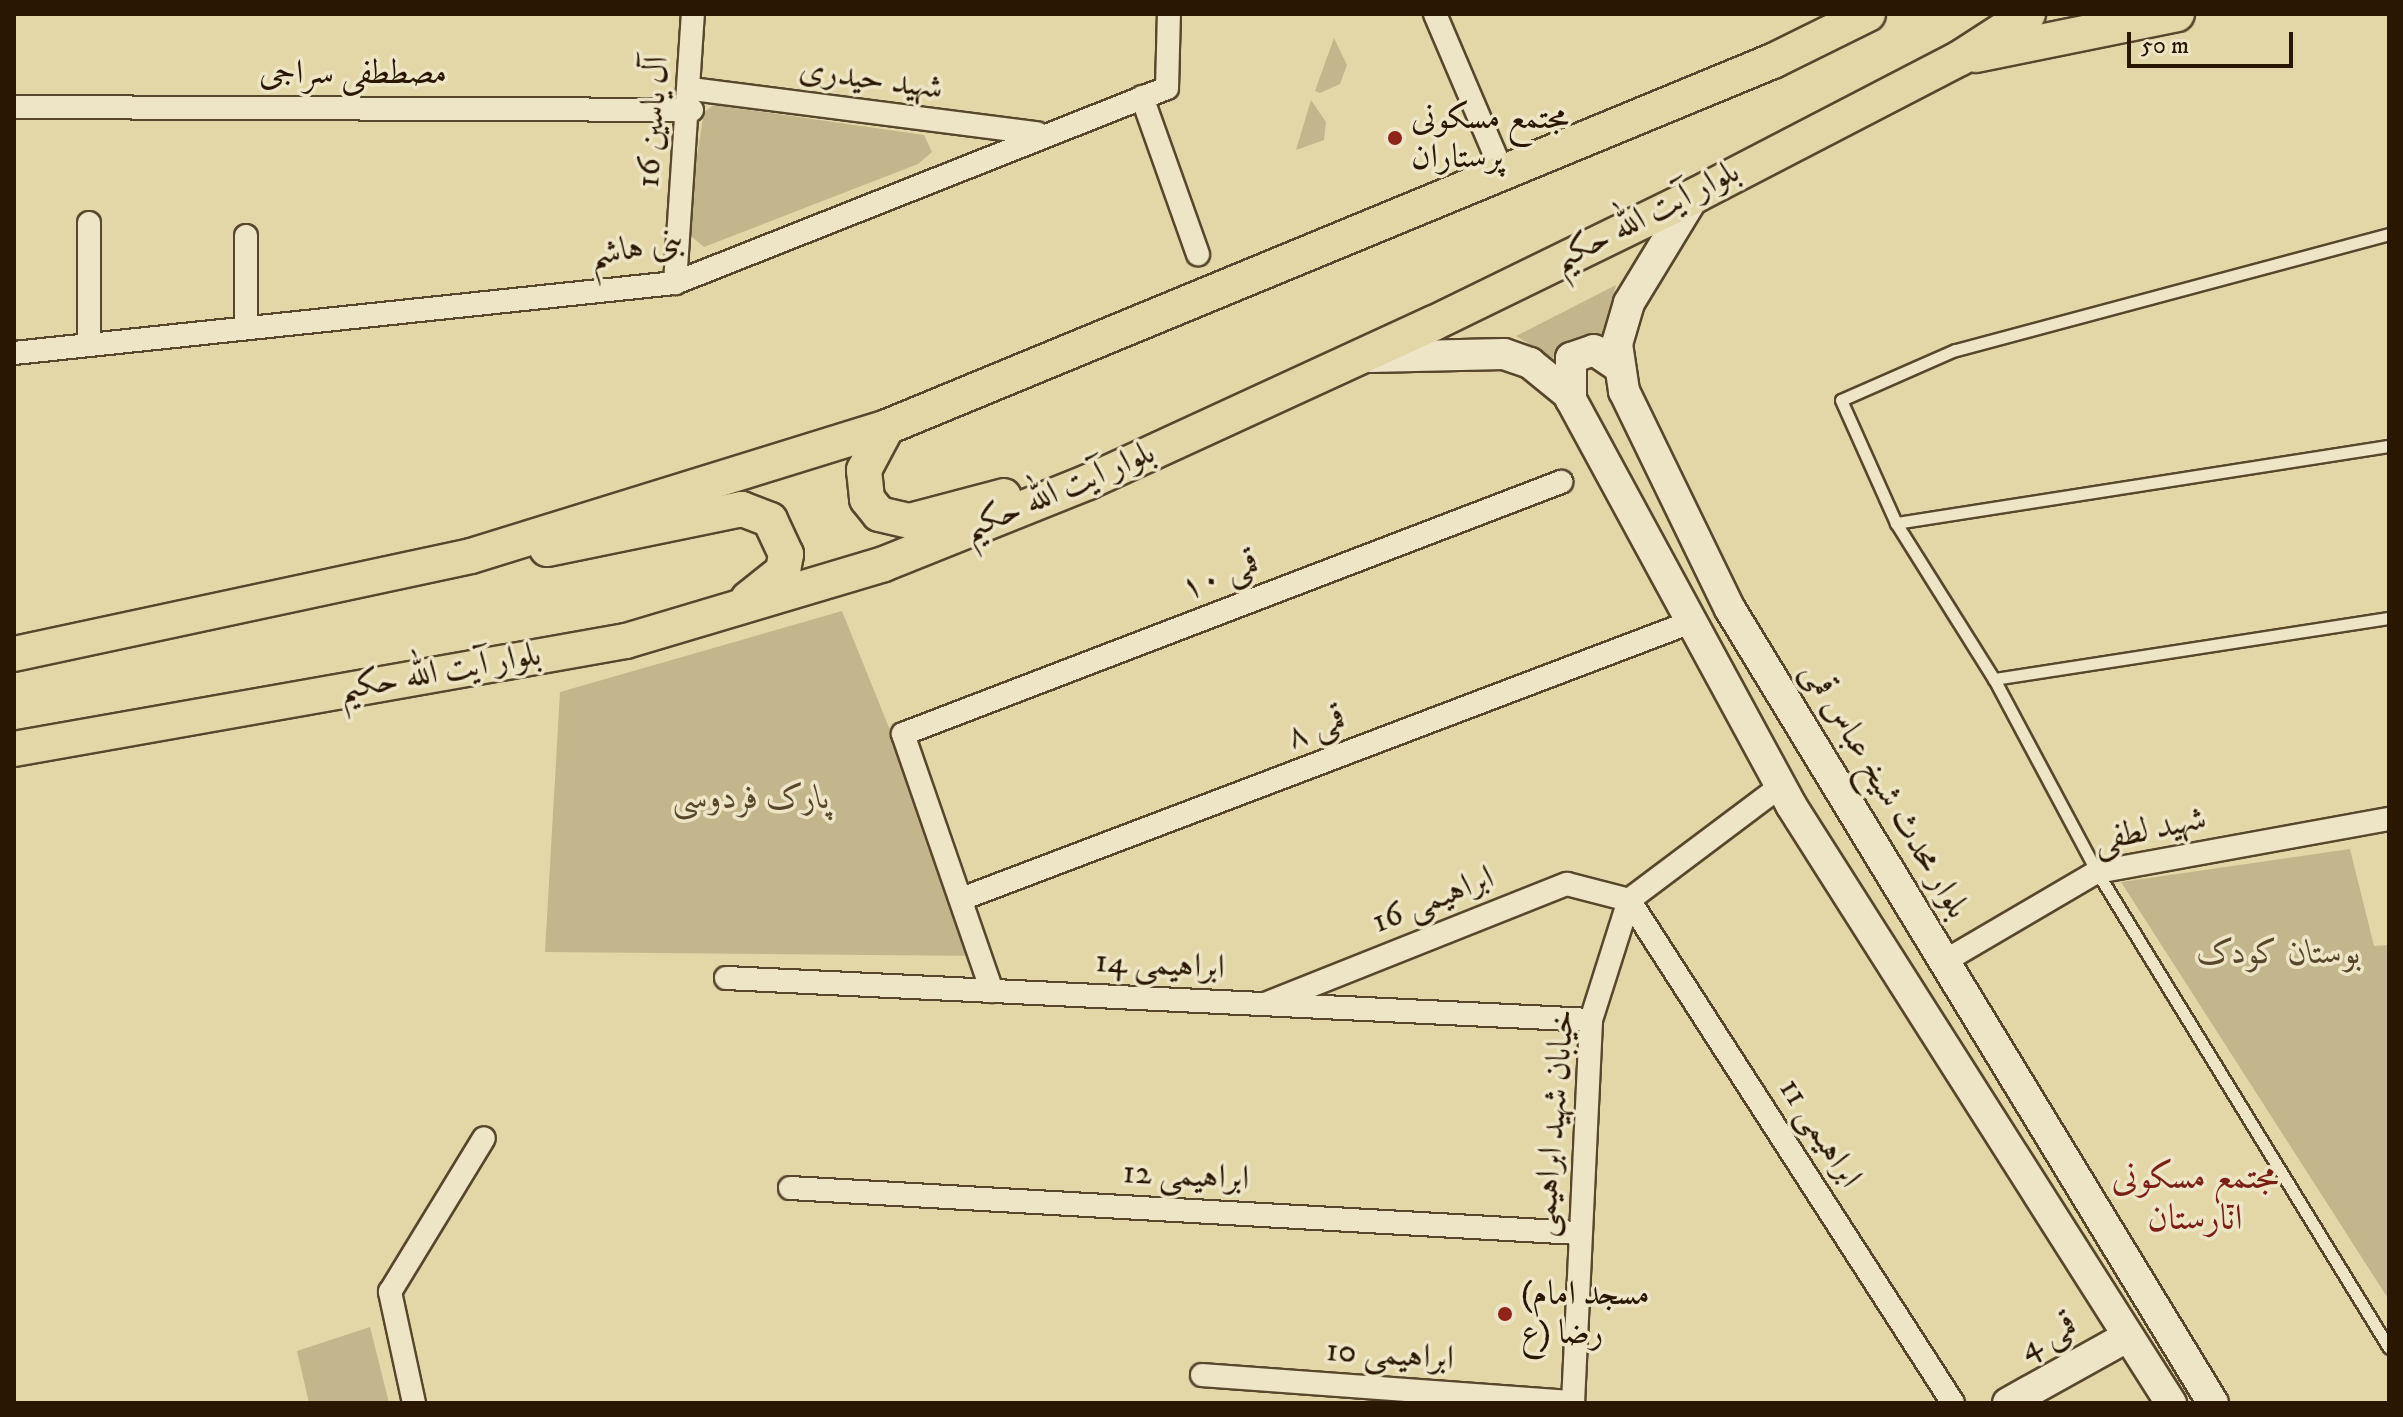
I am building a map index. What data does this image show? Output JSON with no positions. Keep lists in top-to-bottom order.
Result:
{
  "streets": {
    "main road": ["بلوار آیت الله حکیم", "بلوار محدث شیخ عباس قمی", "قمی 4"],
    "street": [
      "مصططفی سراجی",
      "شهید حیدری",
      "آل یاسین 16",
      "بنی هاشم",
      "قمی ۱۰",
      "قمی ۸",
      "شهید لطفی",
      "ابراهیمی 16",
      "ابراهیمی 14",
      "خیابان شهید ابراهیمی",
      "ابراهیمی 11",
      "ابراهیمی 12",
      "ابراهیمی 10"
    ]
  },
  "crossings": [
    ["مصططفی سراجی", "شهید حیدری"],
    ["مصططفی سراجی", "آل یاسین 16"],
    ["شهید حیدری", "آل یاسین 16"],
    ["شهید حیدری", "بنی هاشم"],
    ["آل یاسین 16", "بنی هاشم"],
    ["قمی ۱۰", "قمی ۸"],
    ["بلوار محدث شیخ عباس قمی", "شهید لطفی"],
    ["ابراهیمی 16", "ابراهیمی 14"],
    ["ابراهیمی 16", "خیابان شهید ابراهیمی"],
    ["ابراهیمی 16", "ابراهیمی 11"],
    ["ابراهیمی 14", "خیابان شهید ابراهیمی"],
    ["خیابان شهید ابراهیمی", "ابراهیمی 11"],
    ["خیابان شهید ابراهیمی", "ابراهیمی 12"],
    ["خیابان شهید ابراهیمی", "ابراهیمی 10"]
  ],
  "districts": ["مجتمع مسکونی انارستان"],
  "parks": ["پارک فردوسی", "بوستان کودک"],
  "places": ["مجتمع مسکونی پرستاران", "(مسجد امام رضا (ع"],
  "scale_bar": "50 m"
}
